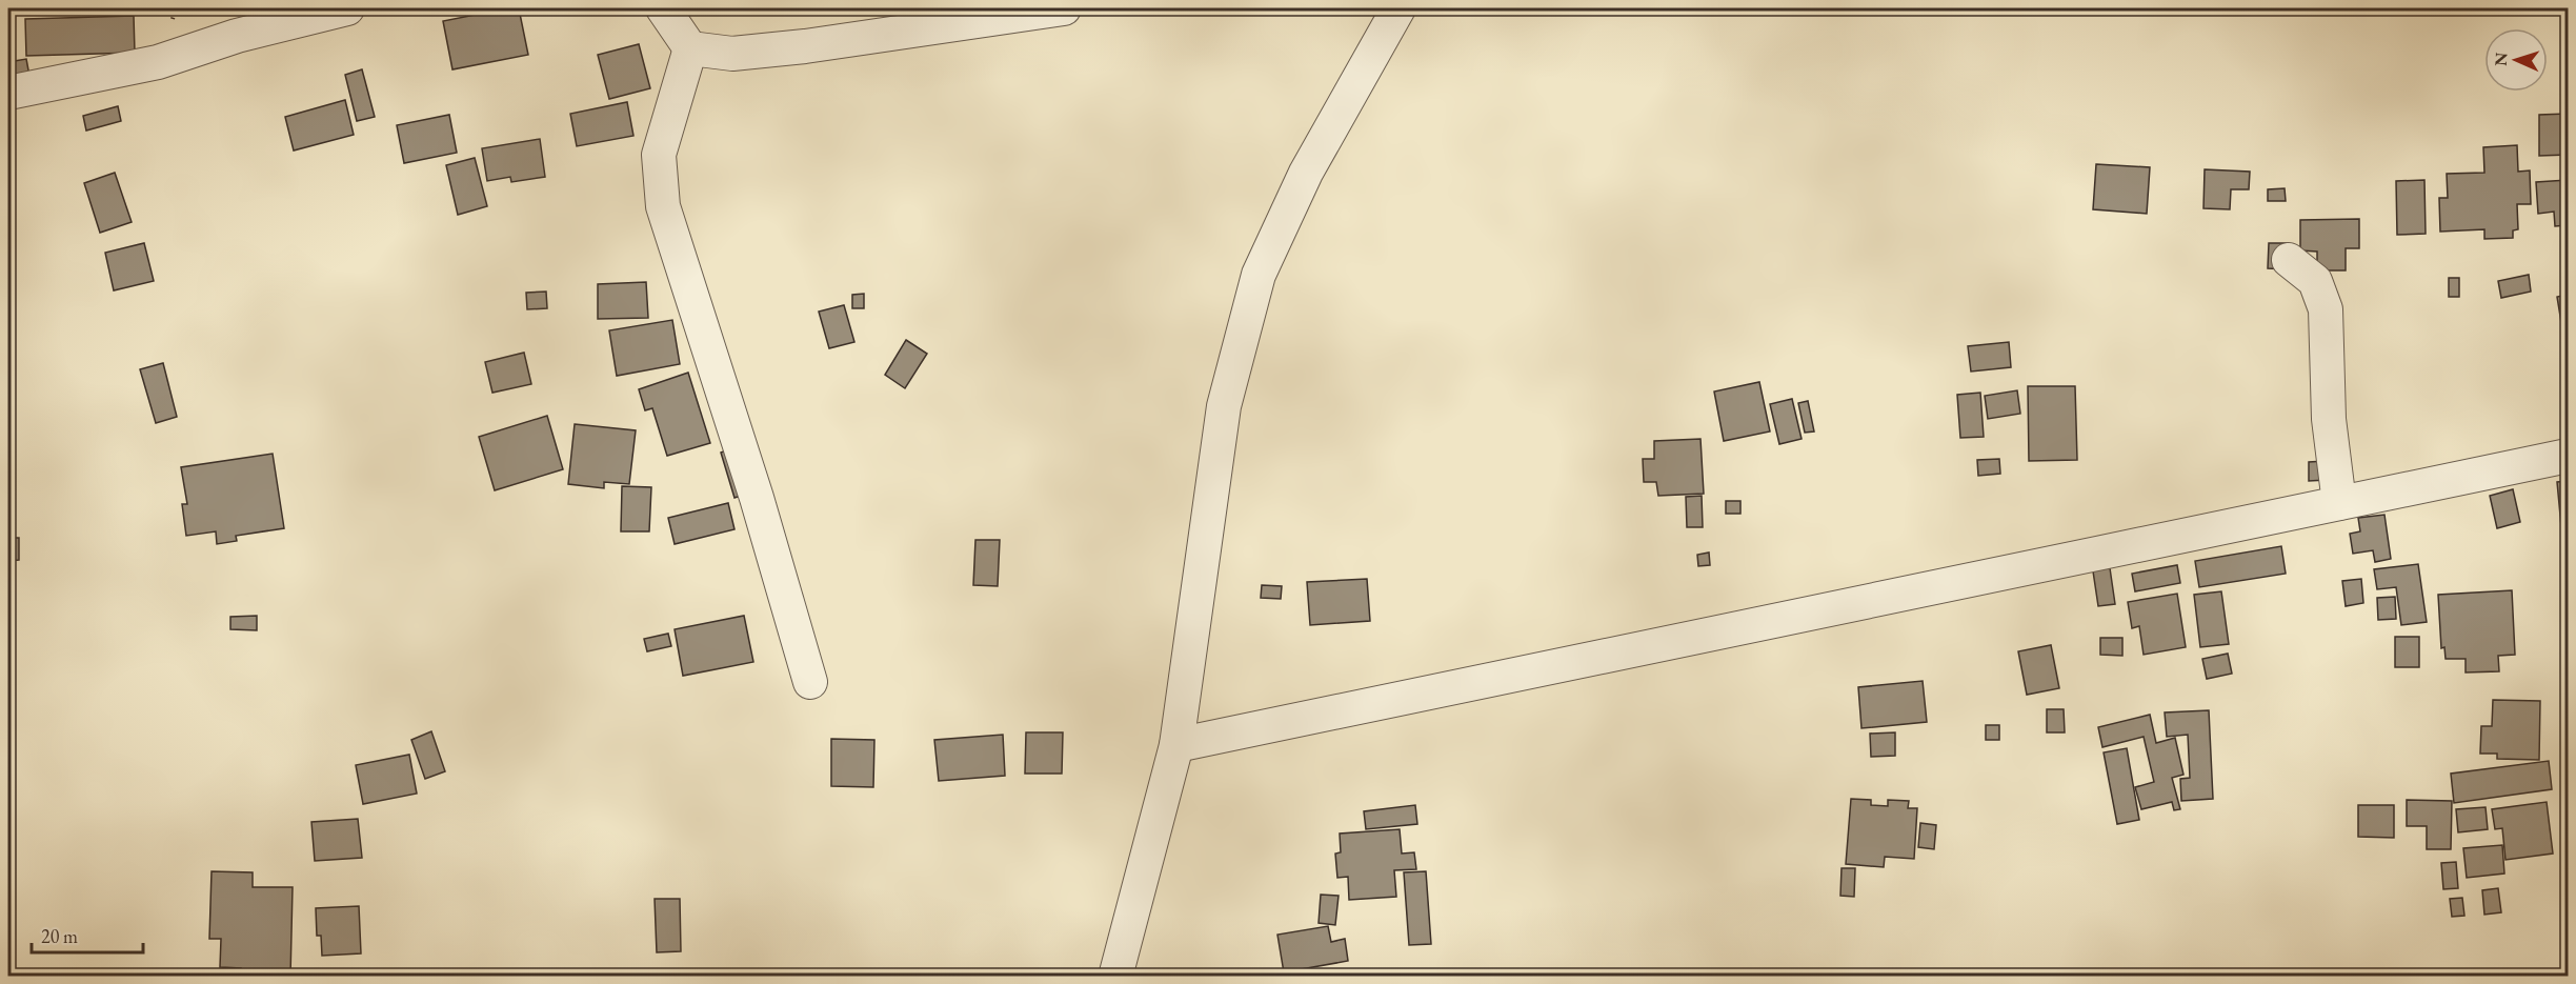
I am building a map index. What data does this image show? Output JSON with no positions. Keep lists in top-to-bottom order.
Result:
{
  "scale_bar": "20 m",
  "north": "left"
}
